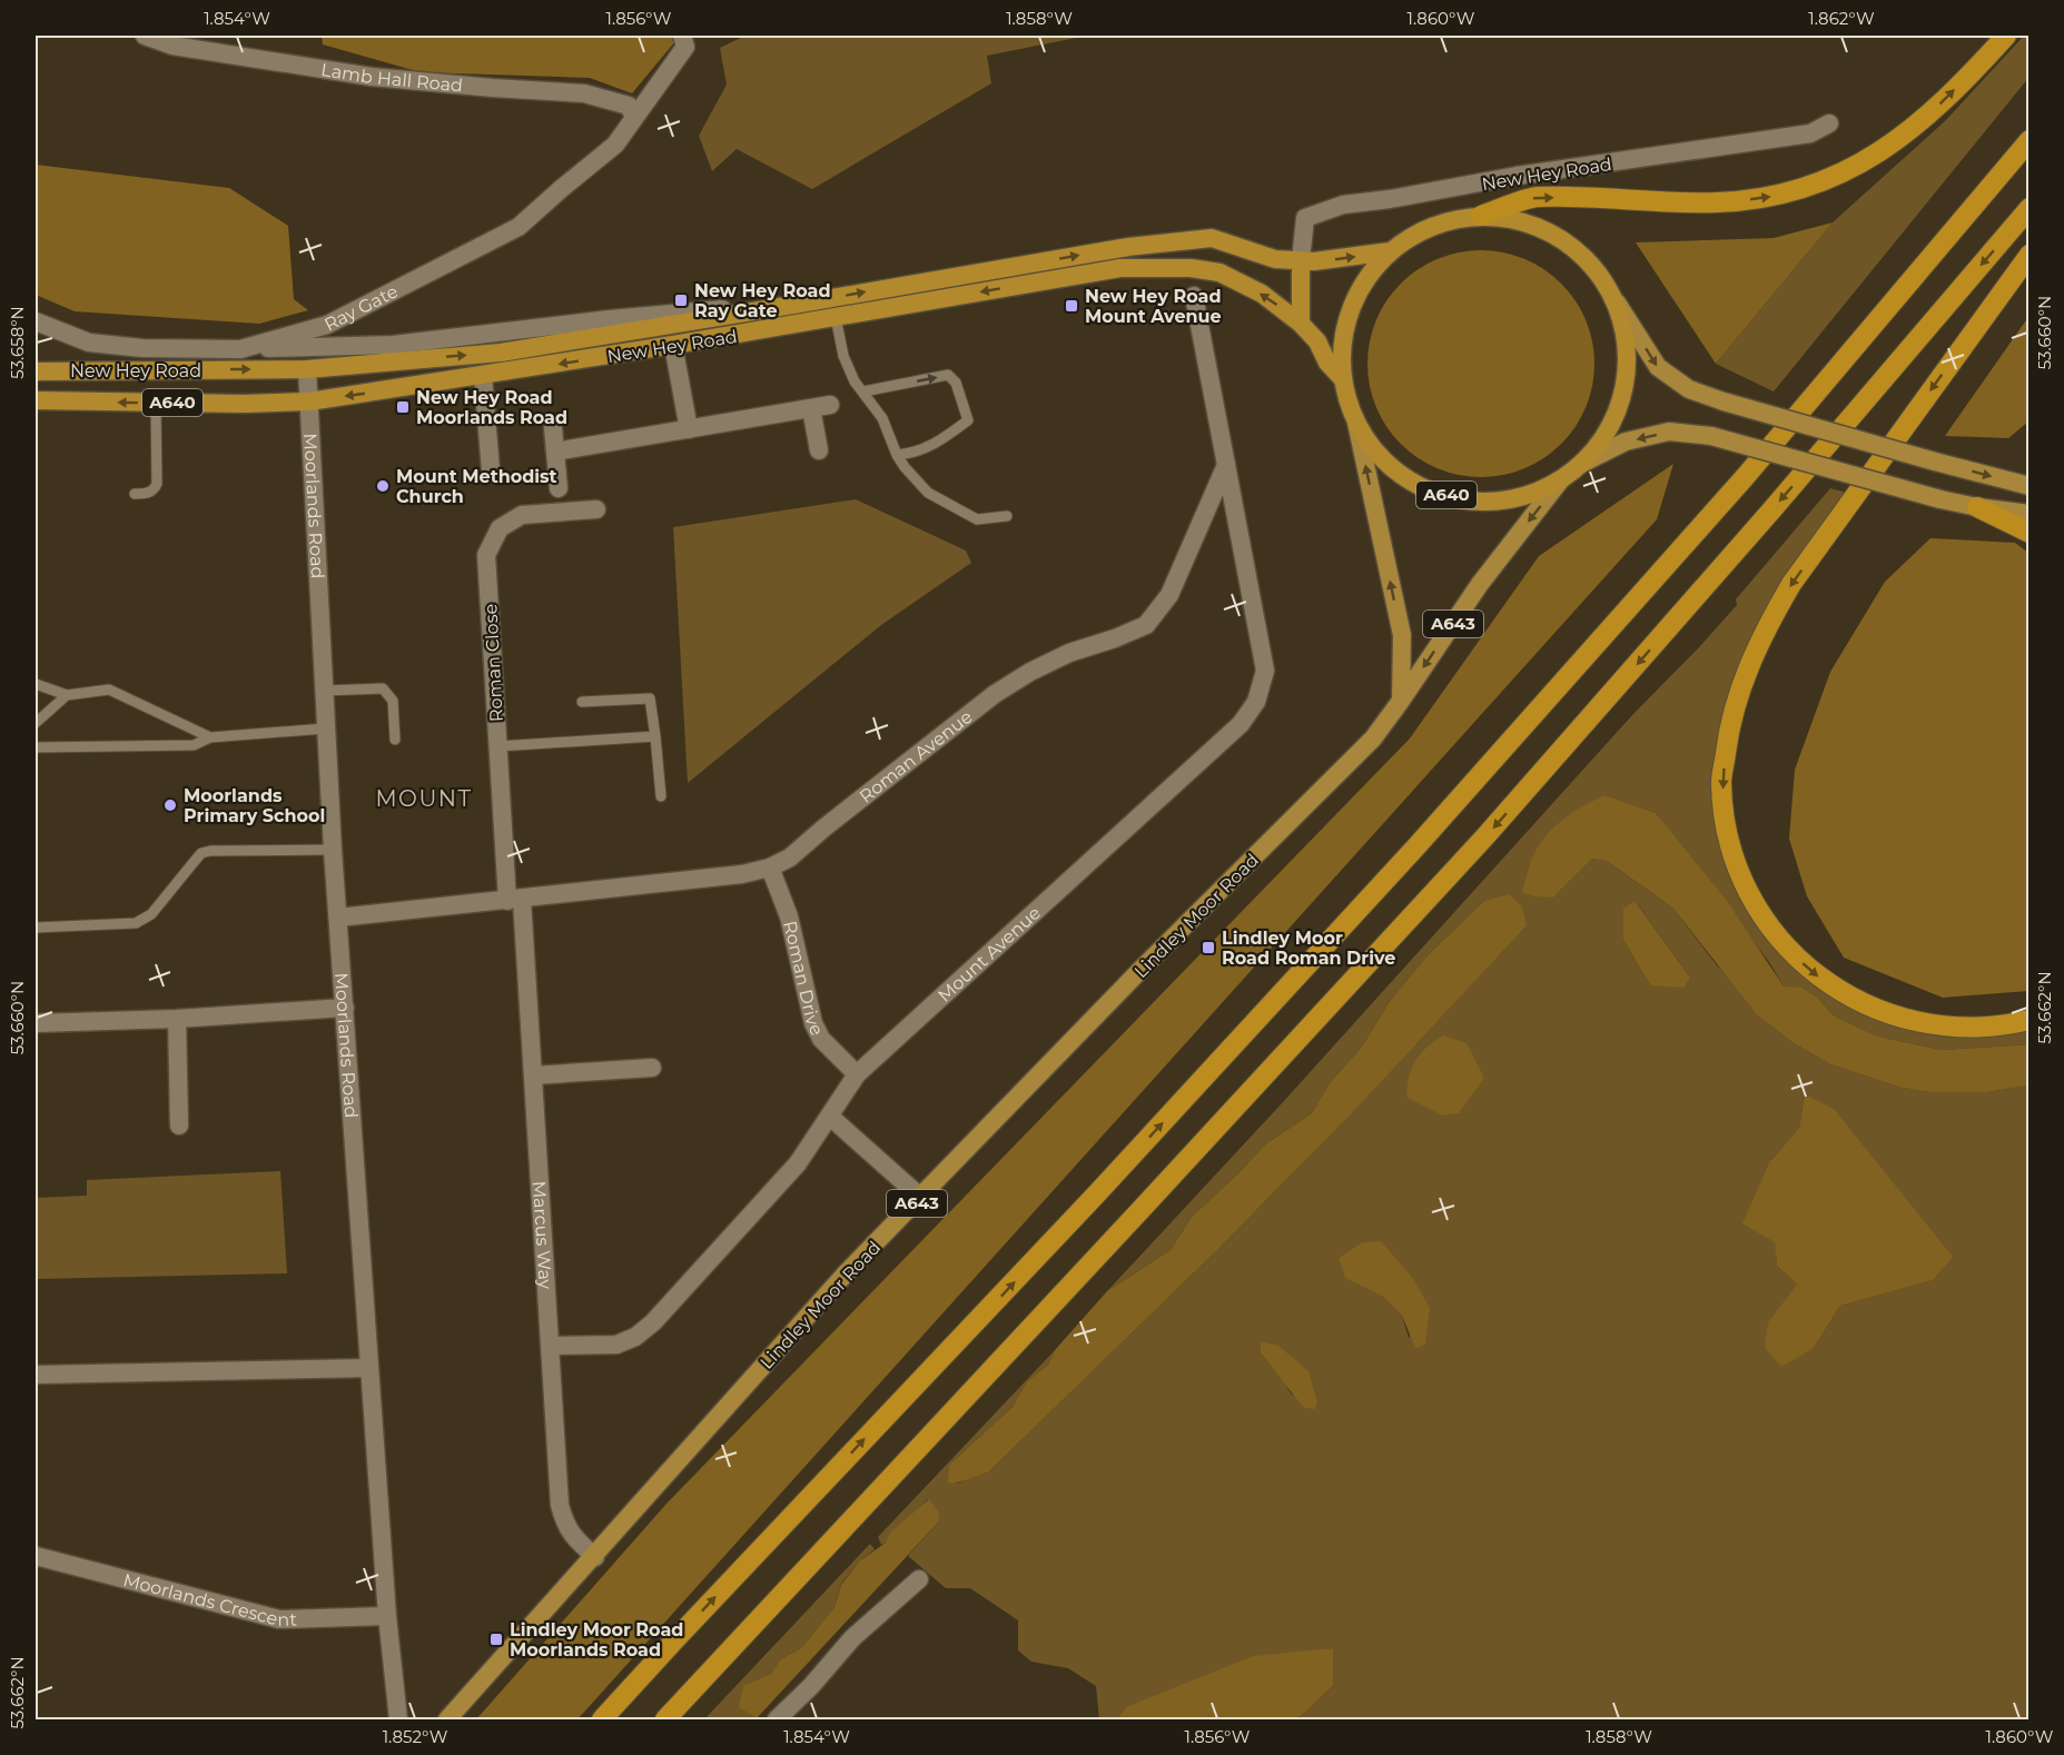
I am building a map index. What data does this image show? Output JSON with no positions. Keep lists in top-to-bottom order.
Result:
{
  "streets": {
    "highway": ["New Hey Road", "A640"],
    "main road": ["A643", "Lindley Moor Road"],
    "street": [
      "Lamb Hall Road",
      "Ray Gate",
      "Moorlands Road",
      "Roman Close",
      "Roman Avenue",
      "Mount Avenue",
      "Roman Drive",
      "Marcus Way",
      "Moorlands Crescent"
    ]
  },
  "crossings": [
    ["Lamb Hall Road", "Ray Gate"],
    ["New Hey Road", "Ray Gate"],
    ["New Hey Road", "A640"],
    ["New Hey Road", "Moorlands Road"],
    ["A640", "A643"],
    ["A640", "Lindley Moor Road"],
    ["Moorlands Road", "Roman Avenue"],
    ["Moorlands Road", "Moorlands Crescent"],
    ["A643", "Lindley Moor Road"],
    ["Roman Close", "Roman Avenue"],
    ["Roman Close", "Marcus Way"],
    ["Roman Avenue", "Mount Avenue"],
    ["Roman Avenue", "Roman Drive"],
    ["Roman Avenue", "Marcus Way"],
    ["Lindley Moor Road", "Marcus Way"],
    ["Mount Avenue", "Roman Drive"],
    ["Mount Avenue", "Marcus Way"]
  ],
  "districts": ["MOUNT"],
  "places": {
    "transit": [
      "New Hey Road Ray Gate",
      "New Hey Road Mount Avenue",
      "New Hey Road Moorlands Road",
      "Lindley Moor Road Roman Drive",
      "Lindley Moor Road Moorlands Road"
    ],
    "other": ["Mount Methodist Church", "Moorlands Primary School"]
  },
  "coordinates": [
    "1.854°W",
    "1.856°W",
    "1.858°W",
    "1.860°W",
    "1.862°W",
    "53.660°N",
    "53.658°N",
    "53.662°N",
    "1.852°W"
  ]
}
